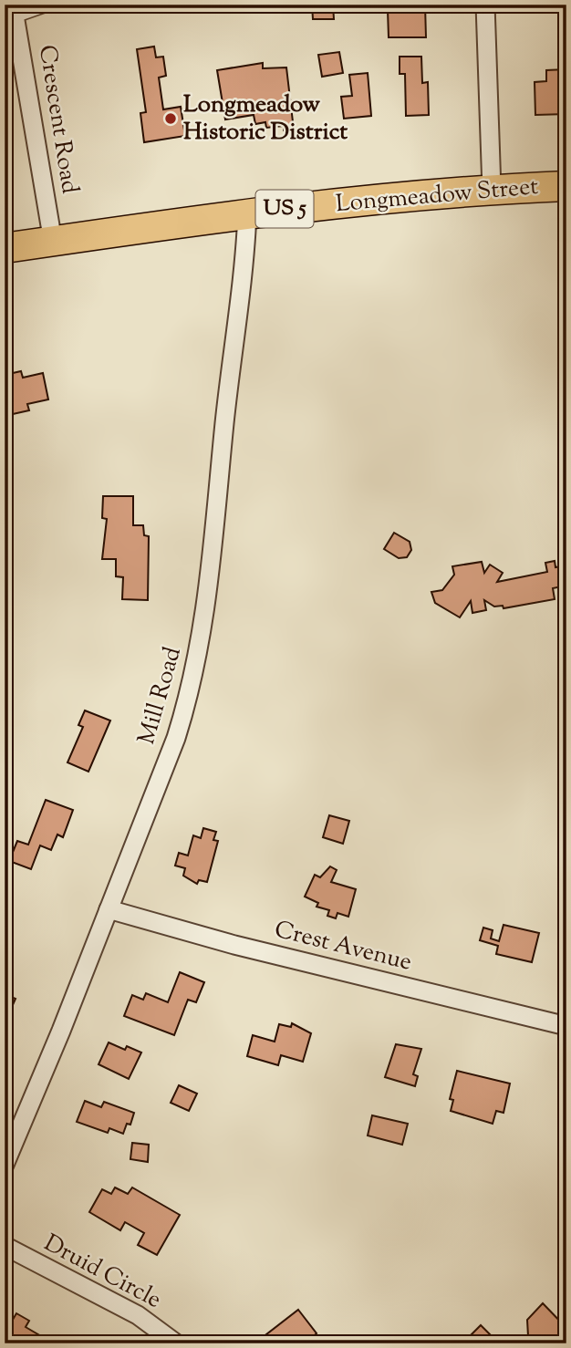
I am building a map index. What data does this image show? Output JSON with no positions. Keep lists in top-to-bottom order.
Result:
{
  "streets": {
    "main road": ["Longmeadow Street", "US 5"],
    "street": [
      "Crescent Road",
      "Mill Road",
      "Crest Avenue",
      "Druid Circle"
    ]
  },
  "crossings": [
    ["Crescent Road", "Longmeadow Street"],
    ["Longmeadow Street", "Mill Road"],
    ["Mill Road", "Crest Avenue"]
  ],
  "places": ["Longmeadow Historic District"]
}
